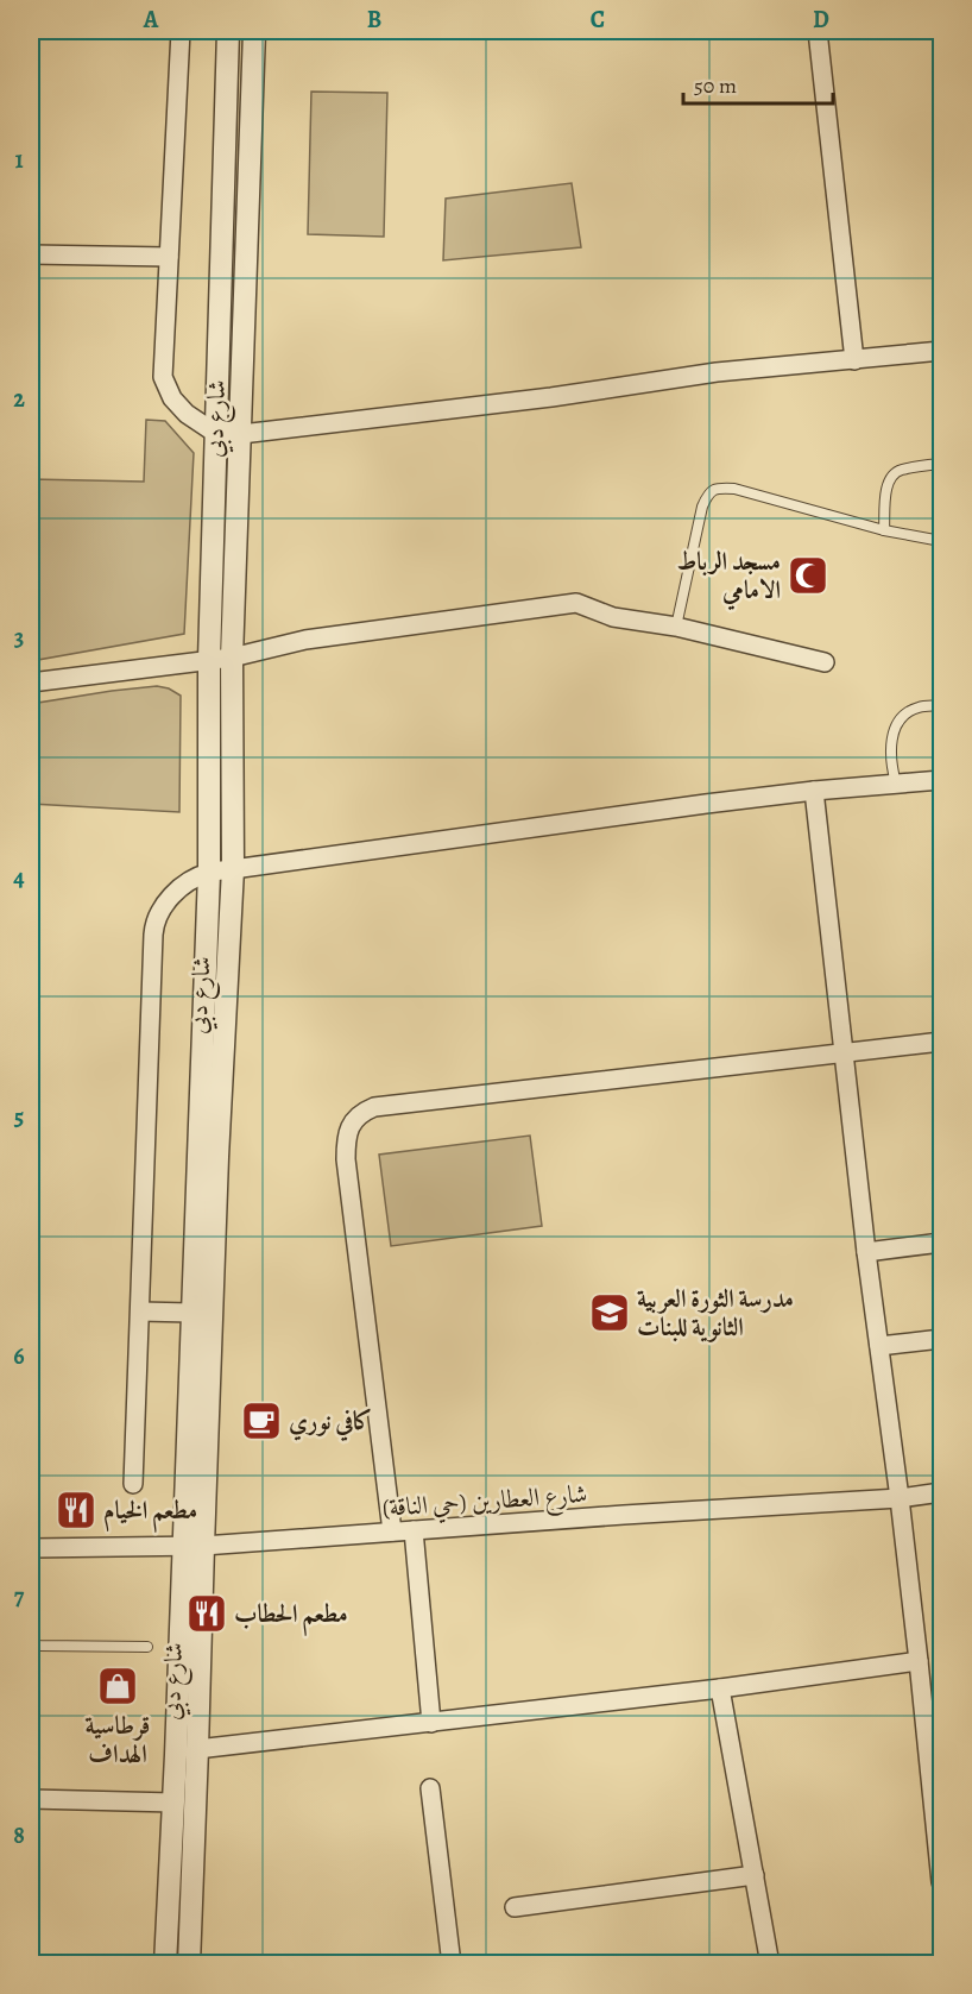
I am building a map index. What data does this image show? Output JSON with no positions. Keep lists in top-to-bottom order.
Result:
{
  "streets": {
    "street": ["شارع دبي", "شارع العطارين (حي الناقة)"]
  },
  "crossings": [
    ["شارع دبي", "شارع العطارين (حي الناقة)"]
  ],
  "places": {
    "mosque": ["مسجد الرباط الامامي"],
    "school or university": ["مدرسة الثورة العربية الثانوية للبنات"],
    "cafe": ["كافي نوري"],
    "restaurant": ["مطعم الخيام", "مطعم الحطاب"],
    "shop": ["قرطاسية الهداف"]
  },
  "scale_bar": "50 m",
  "grid": {
    "columns": [
      "A",
      "B",
      "C",
      "D"
    ],
    "rows": [
      "1",
      "2",
      "3",
      "4",
      "5",
      "6",
      "7",
      "8"
    ]
  }
}
